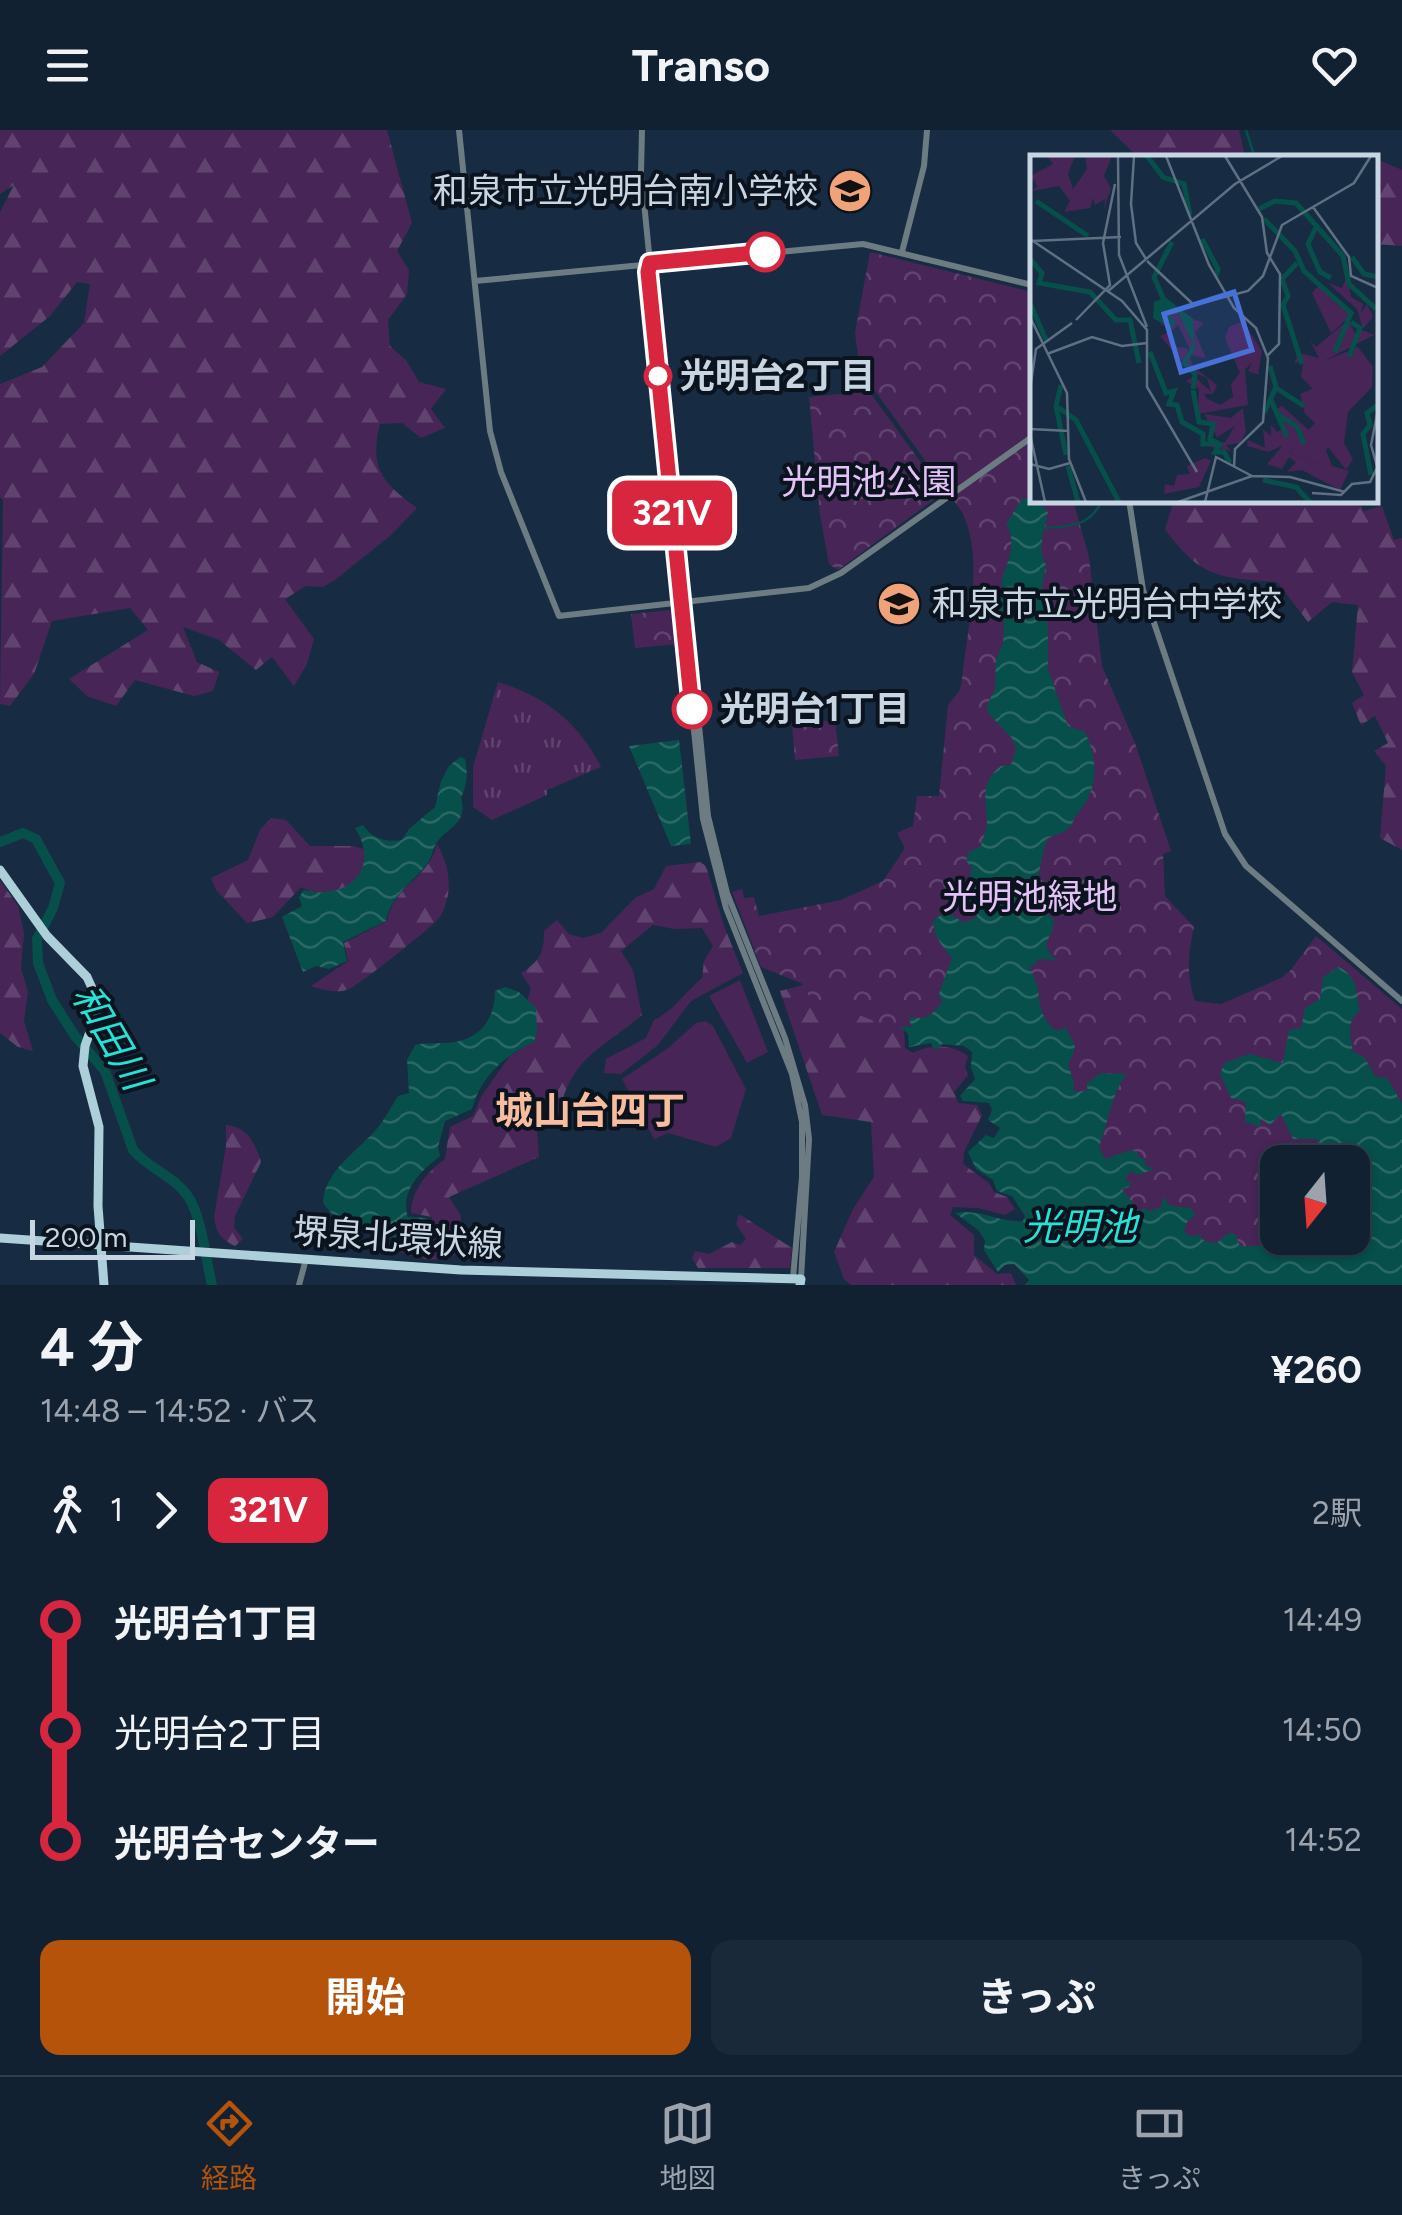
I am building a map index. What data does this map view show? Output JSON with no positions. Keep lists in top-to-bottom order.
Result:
{
  "streets": {
    "main road": ["堺泉北環状線"]
  },
  "districts": ["城山台四丁"],
  "water": ["和田川", "光明池"],
  "parks": ["光明池公園", "光明池緑地"],
  "places": {
    "school or university": ["和泉市立光明台南小学校", "和泉市立光明台中学校"],
    "other": ["光明台2丁目", "光明台1丁目"]
  },
  "lines": ["bus line 321V"],
  "scale_bar": "200 m",
  "north": "bottom",
  "page": {
    "header": "Transo",
    "on_map": "321V",
    "scale": "200 m",
    "heading": ["4 分", "14:48 – 14:52 · バス", "¥260"],
    "legs": ["1", "321V", "2駅"],
    "list": [
      {
        "name": "光明台1丁目",
        "value": "14:49"
      },
      {
        "name": "光明台2丁目",
        "value": "14:50"
      },
      {
        "name": "光明台センター",
        "value": "14:52"
      }
    ],
    "buttons": ["開始", "きっぷ"],
    "tabs": ["経路", "地図", "きっぷ"]
  }
}
